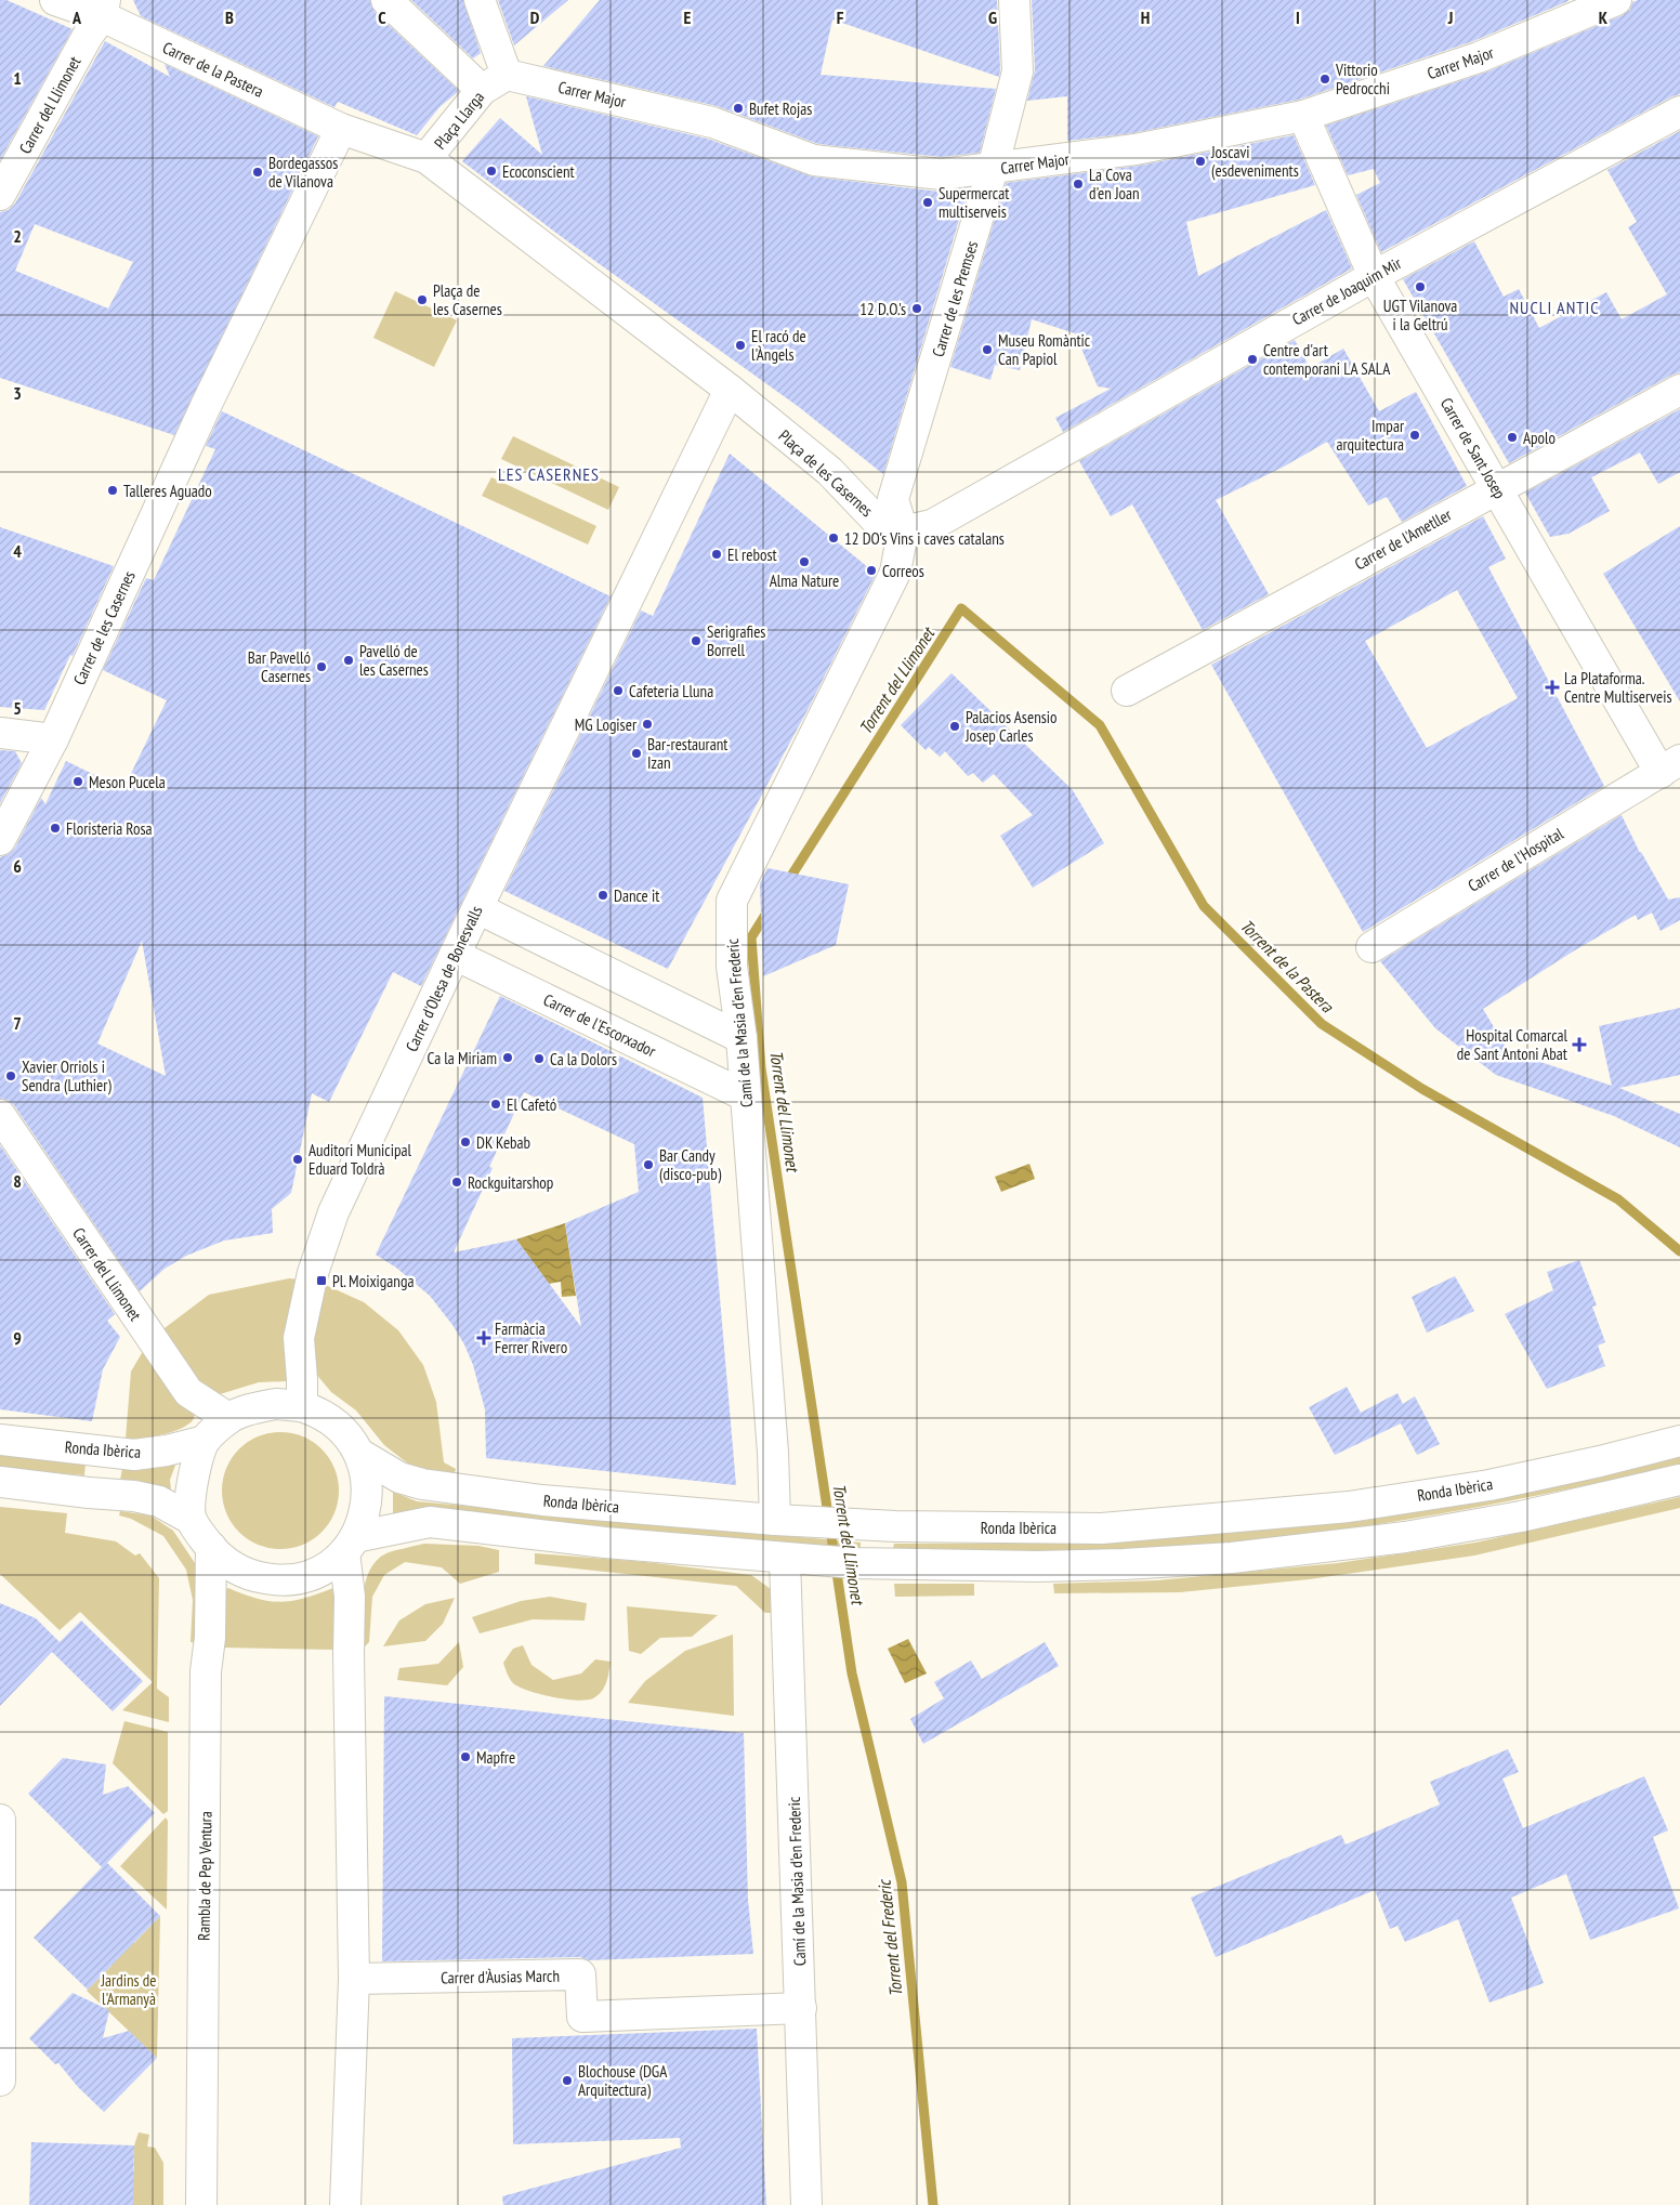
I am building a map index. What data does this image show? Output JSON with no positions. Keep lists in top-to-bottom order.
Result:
{
  "streets": {
    "street": [
      "Carrer Major",
      "Carrer de la Pastera",
      "Carrer del Llimonet",
      "Plaça Llarga",
      "Carrer de Joaquim Mir",
      "Carrer de les Premses",
      "Carrer de Sant Josep",
      "Plaça de les Casernes",
      "Carrer de l'Ametller",
      "Carrer de les Casernes",
      "Carrer de l'Hospital",
      "Carrer d'Olesa de Bonesvalls",
      "Camí de la Masia d'en Frederic",
      "Carrer de l'Escorxador",
      "Ronda Ibèrica",
      "Rambla de Pep Ventura",
      "Carrer d'Àusias March"
    ]
  },
  "crossings": [
    ["Carrer Major", "Plaça Llarga"],
    ["Carrer Major", "Carrer de les Premses"],
    ["Carrer Major", "Carrer de Sant Josep"],
    ["Carrer de la Pastera", "Carrer del Llimonet"],
    ["Carrer de la Pastera", "Plaça de les Casernes"],
    ["Carrer de la Pastera", "Carrer de les Casernes"],
    ["Carrer del Llimonet", "Carrer d'Olesa de Bonesvalls"],
    ["Carrer del Llimonet", "Ronda Ibèrica"],
    ["Carrer del Llimonet", "Rambla de Pep Ventura"],
    ["Plaça Llarga", "Plaça de les Casernes"],
    ["Carrer de Joaquim Mir", "Carrer de les Premses"],
    ["Carrer de Joaquim Mir", "Carrer de Sant Josep"],
    ["Carrer de Joaquim Mir", "Plaça de les Casernes"],
    ["Carrer de Joaquim Mir", "Camí de la Masia d'en Frederic"],
    ["Carrer de les Premses", "Plaça de les Casernes"],
    ["Carrer de les Premses", "Camí de la Masia d'en Frederic"],
    ["Carrer de Sant Josep", "Carrer de l'Ametller"],
    ["Carrer de Sant Josep", "Carrer de l'Hospital"],
    ["Plaça de les Casernes", "Carrer de les Casernes"],
    ["Plaça de les Casernes", "Carrer d'Olesa de Bonesvalls"],
    ["Plaça de les Casernes", "Camí de la Masia d'en Frederic"],
    ["Carrer d'Olesa de Bonesvalls", "Carrer de l'Escorxador"],
    ["Carrer d'Olesa de Bonesvalls", "Ronda Ibèrica"],
    ["Carrer d'Olesa de Bonesvalls", "Rambla de Pep Ventura"],
    ["Camí de la Masia d'en Frederic", "Carrer de l'Escorxador"],
    ["Camí de la Masia d'en Frederic", "Ronda Ibèrica"],
    ["Camí de la Masia d'en Frederic", "Carrer d'Àusias March"],
    ["Ronda Ibèrica", "Rambla de Pep Ventura"]
  ],
  "districts": ["NUCLI ANTIC", "LES CASERNES"],
  "water": ["Torrent del Llimonet", "Torrent de la Pastera", "Torrent del Frederic"],
  "parks": ["Jardins de l'Armanyà"],
  "places": {
    "other": [
      "Vittorio Pedrocchi",
      "Bufet Rojas",
      "Joscavi (esdeveniments",
      "Ecoconscient",
      "Bordegassos de Vilanova",
      "La Cova d'en Joan",
      "Supermercat multiserveis",
      "UGT Vilanova i la Geltrú",
      "Plaça de les Casernes",
      "12 D.O.'s",
      "El racó de l'Àngels",
      "Museu Romàntic Can Papiol",
      "Centre d'art contemporani LA SALA",
      "Impar arquitectura",
      "Apolo",
      "Talleres Aguado",
      "12 DO's Vins i caves catalans",
      "El rebost",
      "Alma Nature",
      "Correos",
      "Serigrafies Borrell",
      "Pavelló de les Casernes",
      "Bar Pavelló Casernes",
      "Cafeteria Lluna",
      "MG Logiser",
      "Palacios Asensio Josep Carles",
      "Bar-restaurant Izan",
      "Meson Pucela",
      "Floristeria Rosa",
      "Dance it",
      "Ca la Miriam",
      "Ca la Dolors",
      "Xavier Orriols i Sendra (Luthier)",
      "El Cafetó",
      "DK Kebab",
      "Auditori Municipal Eduard Toldrà",
      "Bar Candy (disco-pub)",
      "Rockguitarshop",
      "Mapfre",
      "Blochouse (DGA Arquitectura)"
    ],
    "health": ["La Plataforma. Centre Multiserveis", "Hospital Comarcal de Sant Antoni Abat", "Farmàcia Ferrer Rivero"],
    "transit": ["Pl. Moixiganga"]
  },
  "grid": {
    "columns": [
      "A",
      "B",
      "C",
      "D",
      "E",
      "F",
      "G",
      "H",
      "I",
      "J",
      "K"
    ],
    "rows": [
      "1",
      "2",
      "3",
      "4",
      "5",
      "6",
      "7",
      "8",
      "9"
    ]
  }
}
